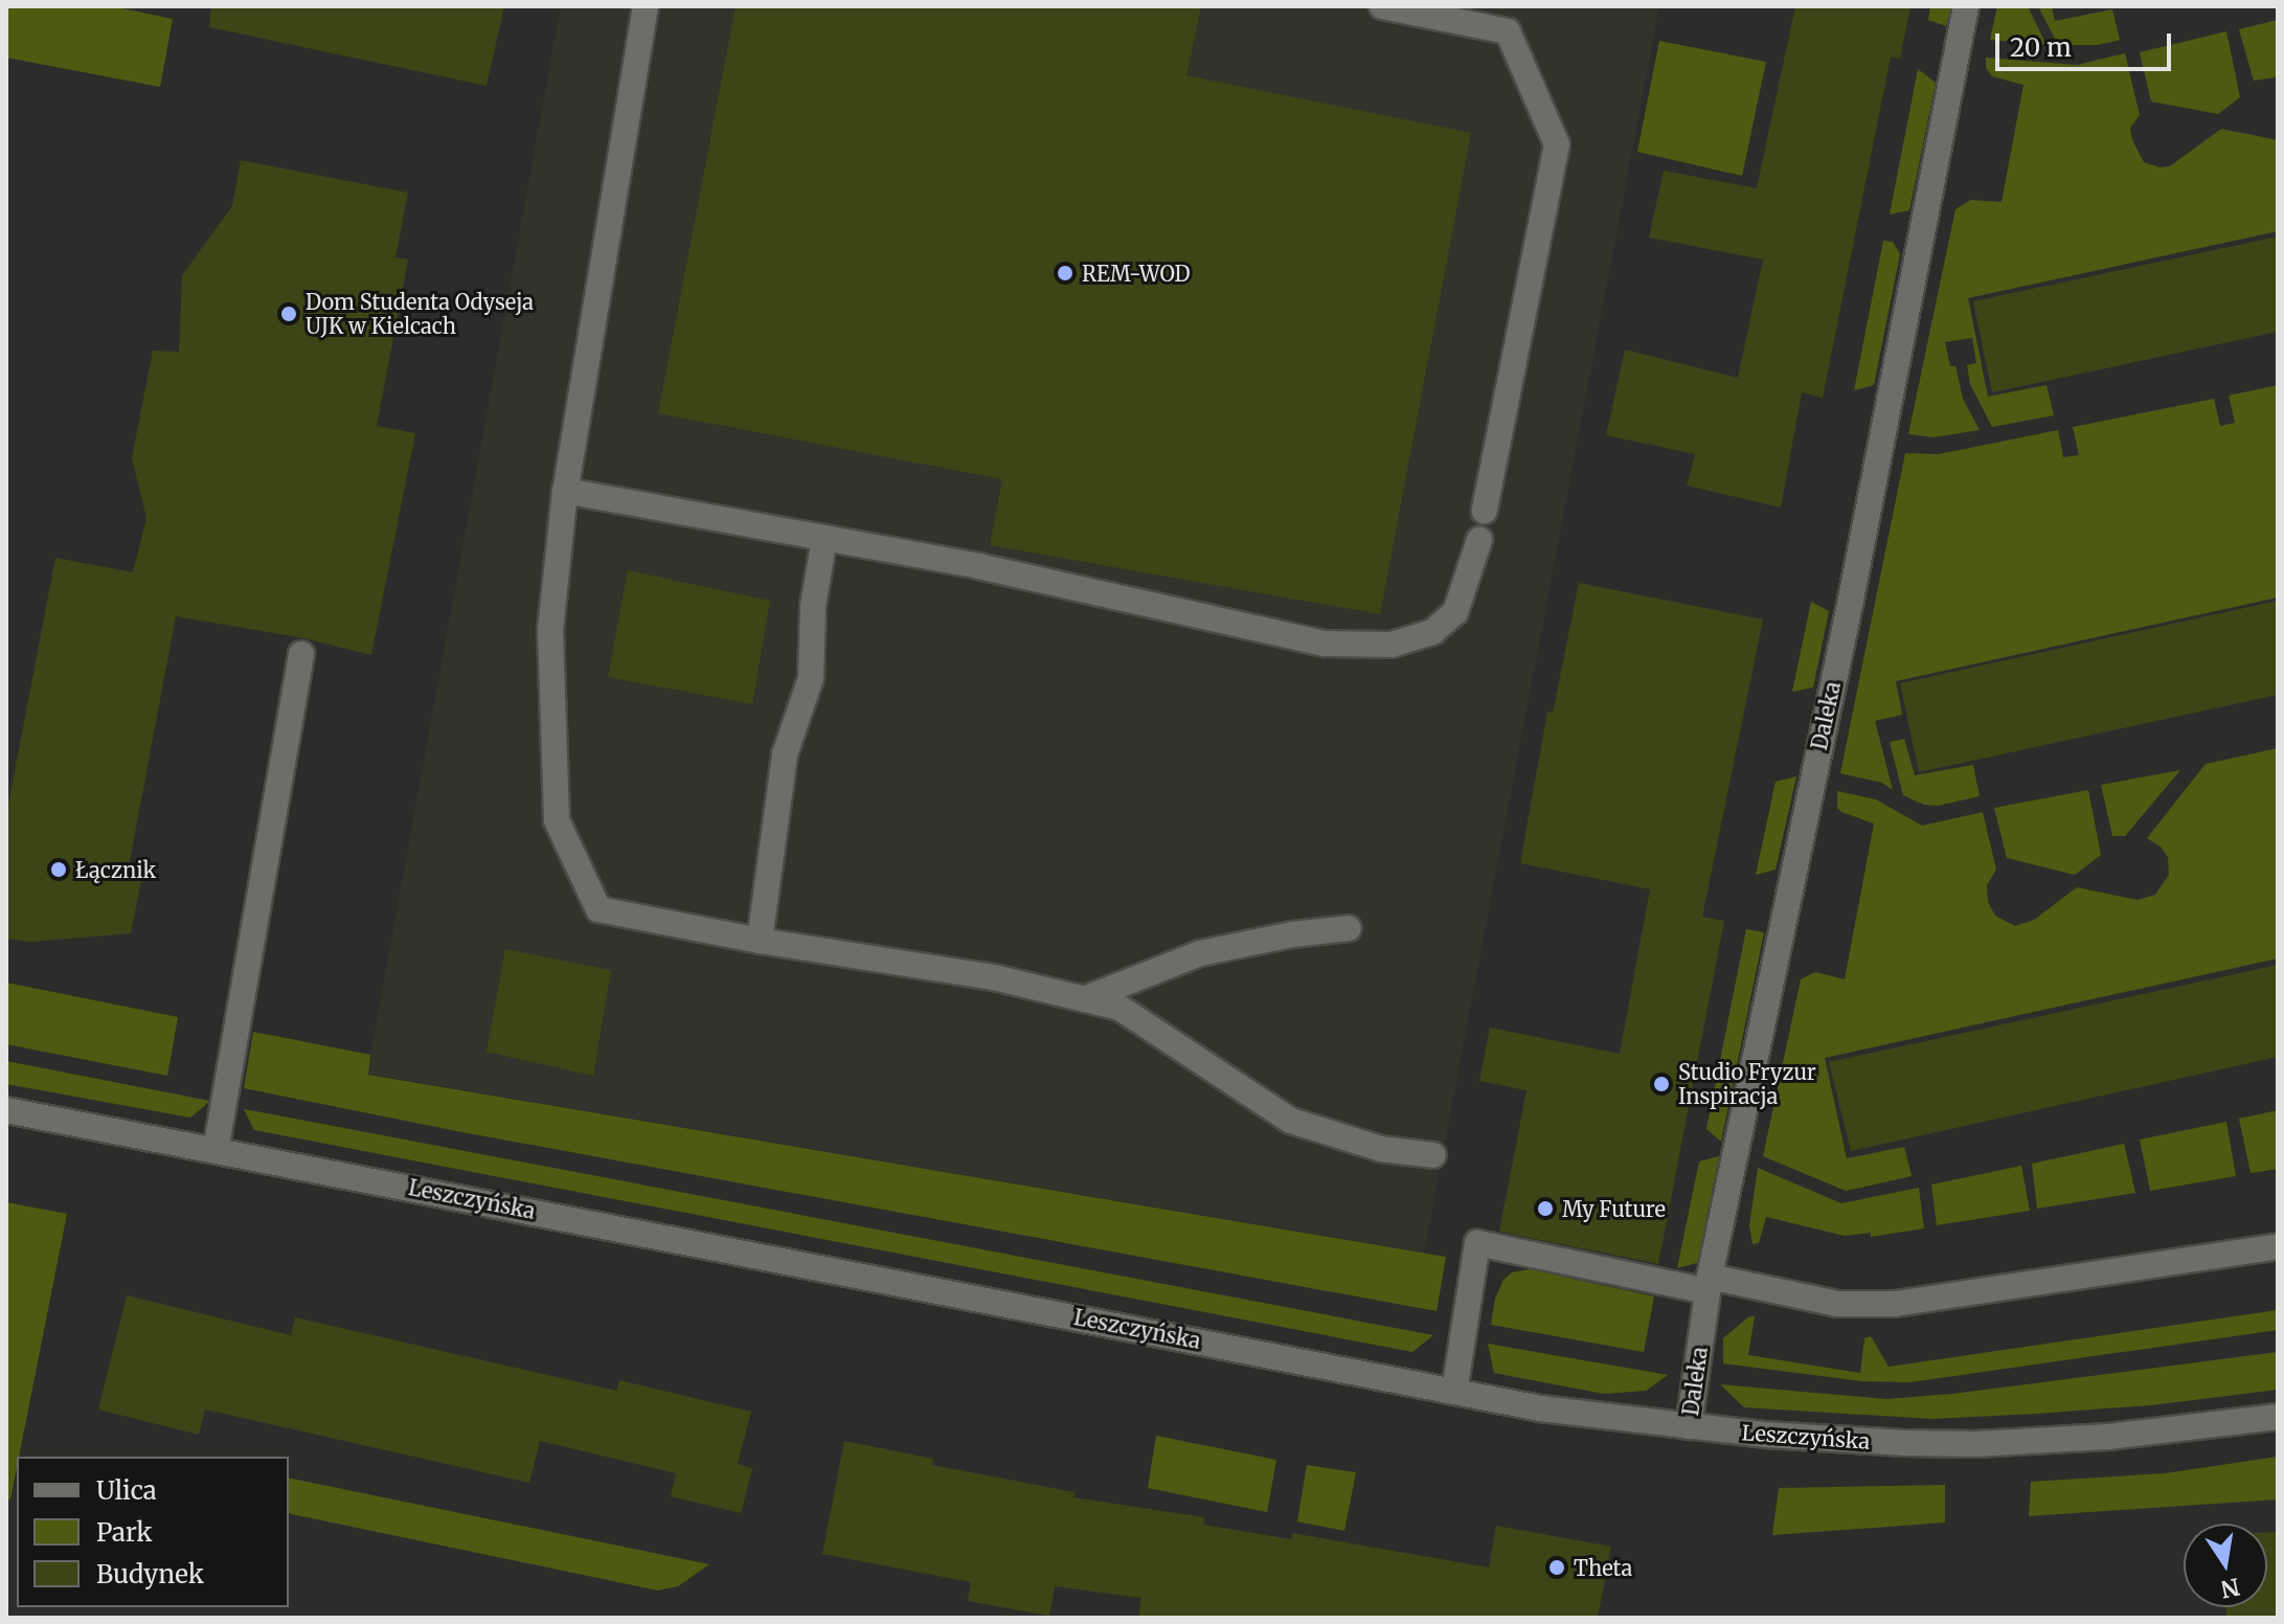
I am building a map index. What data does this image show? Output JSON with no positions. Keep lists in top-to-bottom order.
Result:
{
  "streets": {
    "street": ["Daleka", "Leszczyńska"]
  },
  "crossings": [
    ["Daleka", "Leszczyńska"]
  ],
  "places": [
    "REM-WOD",
    "Dom Studenta Odyseja UJK w Kielcach",
    "Łącznik",
    "Studio Fryzur Inspiracja",
    "My Future",
    "Theta"
  ],
  "legend": ["Ulica", "Park", "Budynek"],
  "scale_bar": "20 m",
  "north": "bottom"
}
